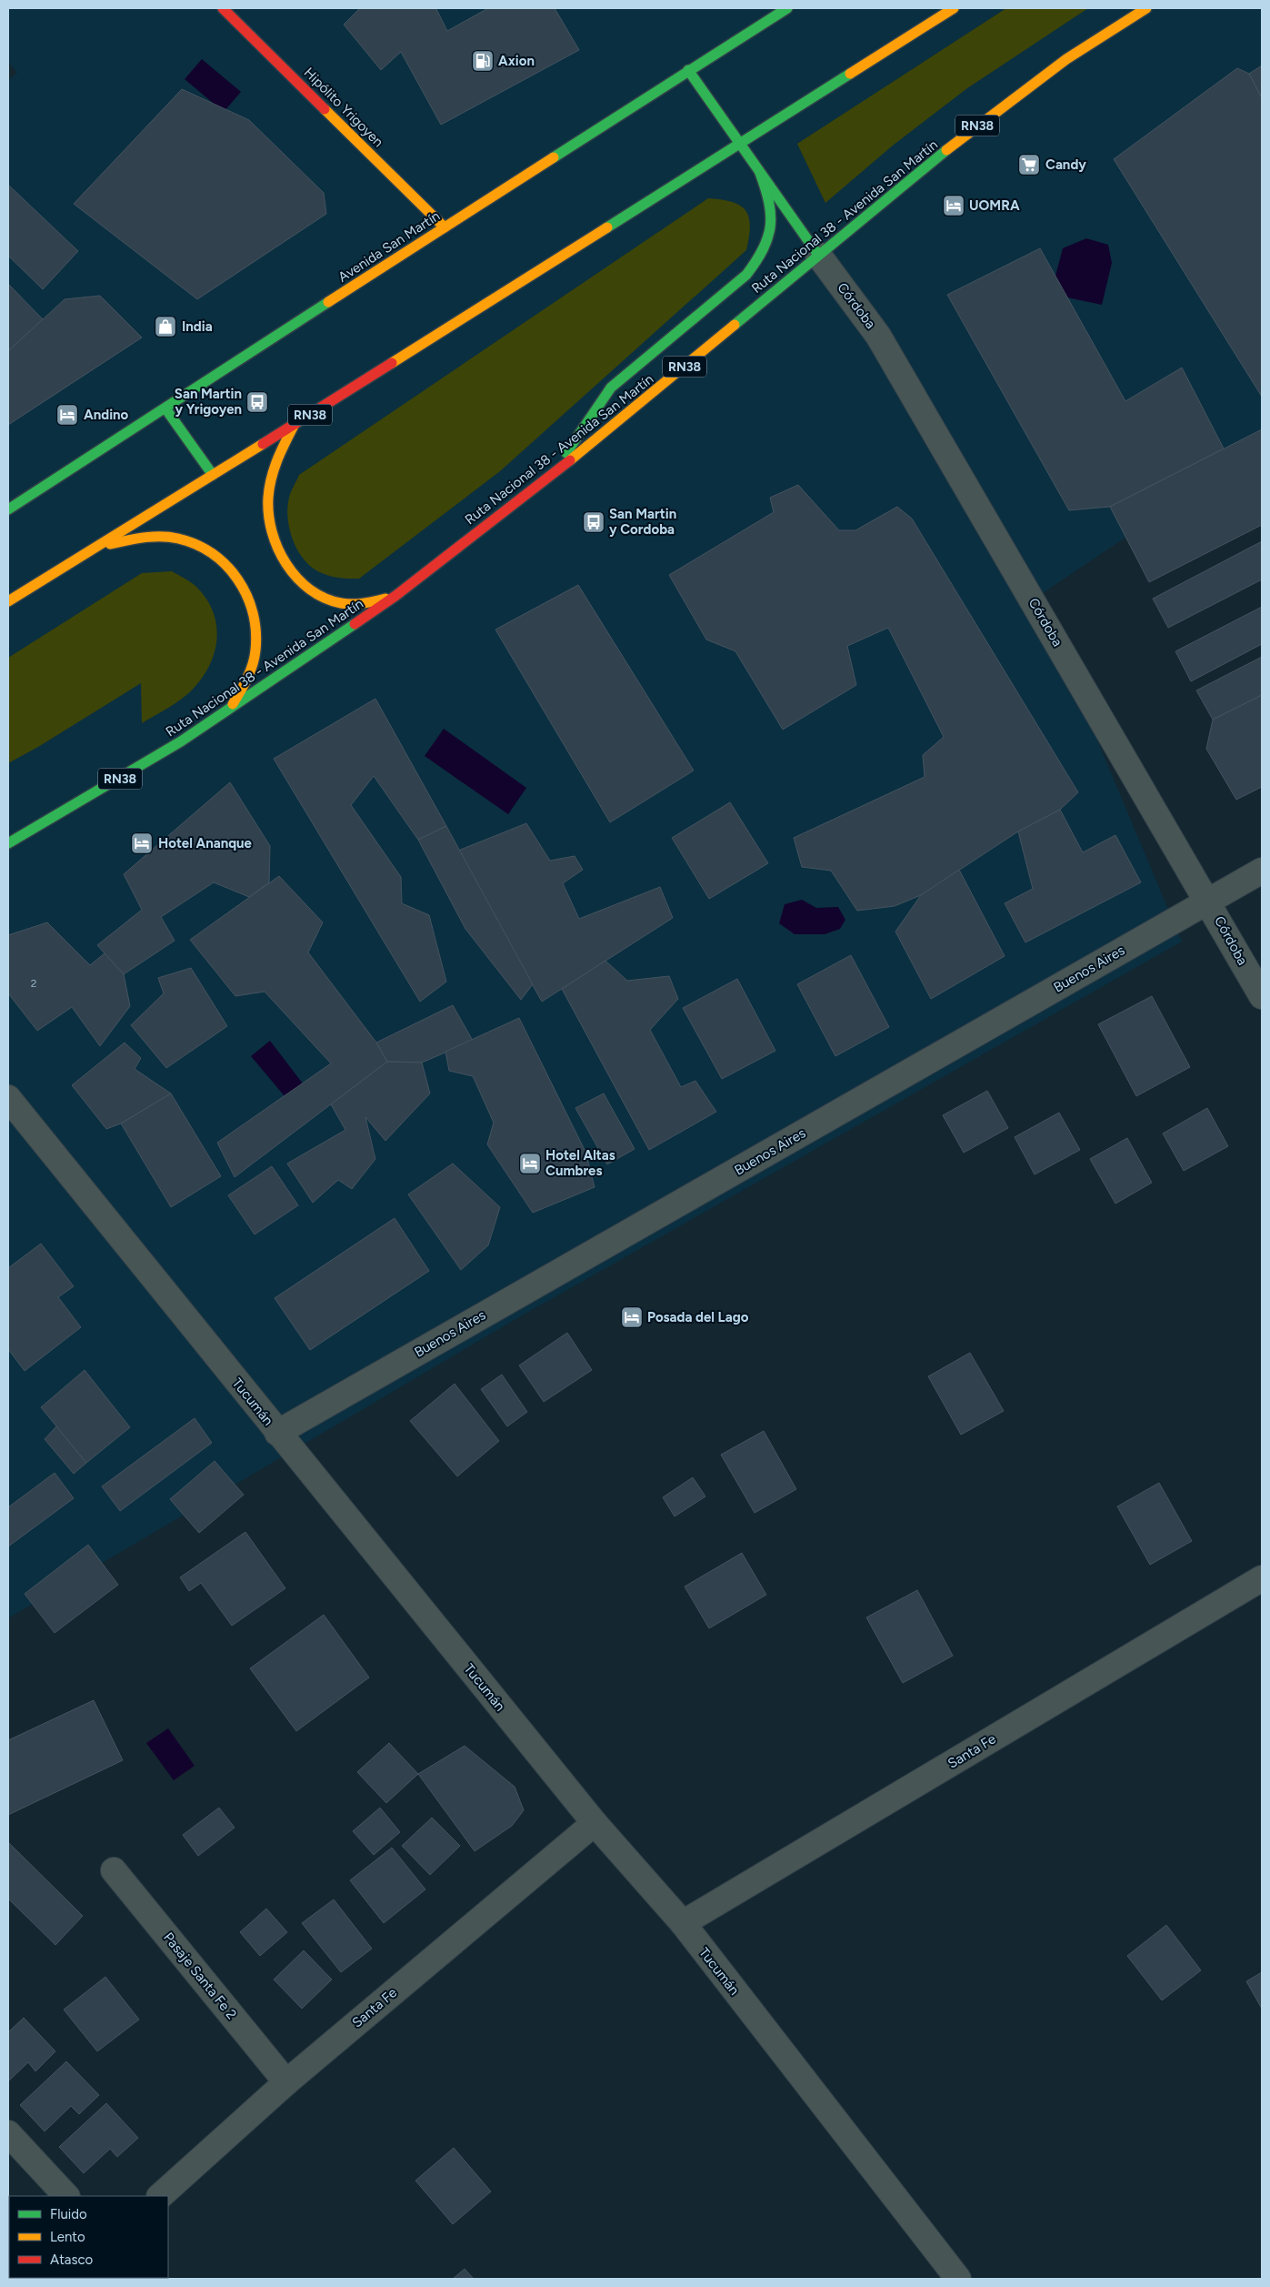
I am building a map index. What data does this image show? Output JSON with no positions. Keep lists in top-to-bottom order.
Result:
{
  "streets": {
    "main road": [
      "Hipólito Yrigoyen",
      "RN38",
      "Ruta Nacional 38 - Avenida San Martín",
      "Avenida San Martín"
    ],
    "street": [
      "Córdoba",
      "Buenos Aires",
      "Tucumán",
      "Santa Fe",
      "Pasaje Santa Fe 2"
    ]
  },
  "crossings": [
    ["Hipólito Yrigoyen", "Avenida San Martín"],
    ["Ruta Nacional 38 - Avenida San Martín", "Córdoba"],
    ["Córdoba", "Buenos Aires"],
    ["Buenos Aires", "Tucumán"],
    ["Tucumán", "Santa Fe"],
    ["Santa Fe", "Pasaje Santa Fe 2"]
  ],
  "places": {
    "fuel station": ["Axion"],
    "supermarket": ["Candy"],
    "hotel": [
      "UOMRA",
      "Andino",
      "Hotel Ananque",
      "Hotel Altas Cumbres",
      "Posada del Lago"
    ],
    "shop": ["India"],
    "bus stop": ["San Martin y Yrigoyen", "San Martin y Cordoba"]
  },
  "house_numbers": ["2"],
  "legend": ["Fluido", "Lento", "Atasco"]
}
